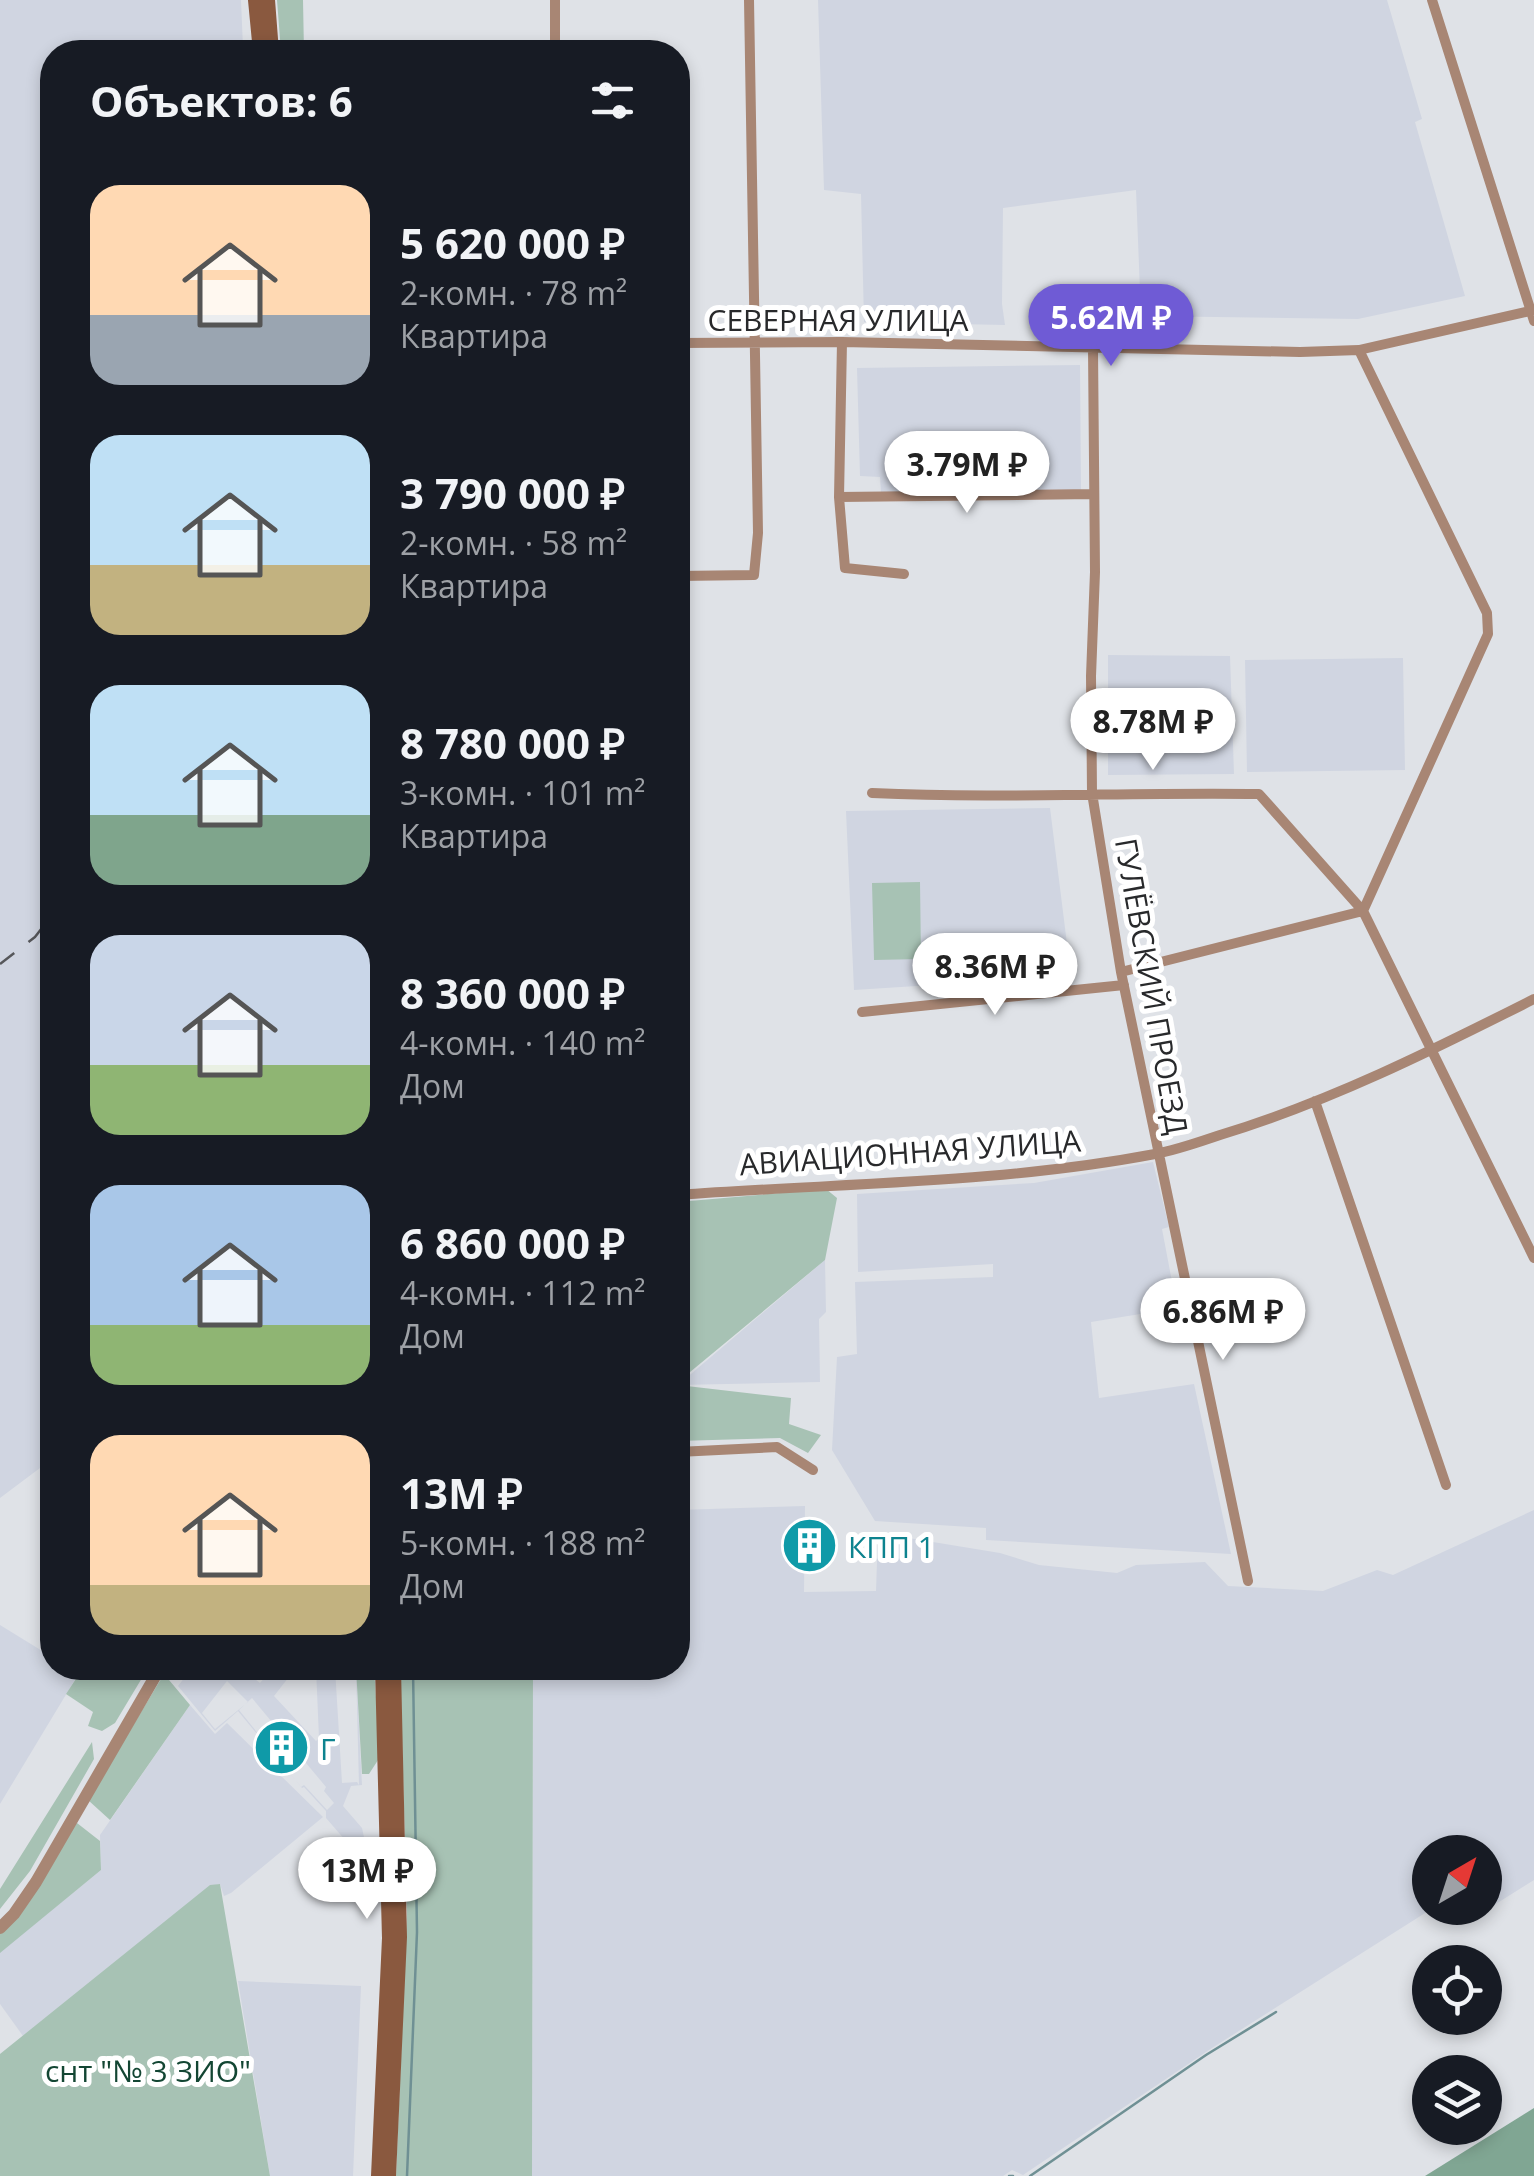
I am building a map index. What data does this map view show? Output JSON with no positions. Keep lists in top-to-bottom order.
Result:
{
  "streets": {
    "street": ["СЕВЕРНАЯ УЛИЦА", "ГУЛЁВСКИЙ ПРОЕЗД", "АВИАЦИОННАЯ УЛИЦА"]
  },
  "crossings": [
    ["СЕВЕРНАЯ УЛИЦА", "ГУЛЁВСКИЙ ПРОЕЗД"],
    ["ГУЛЁВСКИЙ ПРОЕЗД", "АВИАЦИОННАЯ УЛИЦА"]
  ],
  "parks": ["снт \"№ 3 ЗИО\""],
  "places": {
    "building": ["КПП 1", "Г"]
  },
  "north": "top right",
  "page": {
    "heading": "Объектов: 6",
    "list": [
      {
        "name": "5 620 000 ₽",
        "note": "2-комн. · 78 m² · Квартира"
      },
      {
        "name": "3 790 000 ₽",
        "note": "2-комн. · 58 m² · Квартира"
      },
      {
        "name": "8 780 000 ₽",
        "note": "3-комн. · 101 m² · Квартира"
      },
      {
        "name": "8 360 000 ₽",
        "note": "4-комн. · 140 m² · Дом"
      },
      {
        "name": "6 860 000 ₽",
        "note": "4-комн. · 112 m² · Дом"
      },
      {
        "name": "13M ₽",
        "note": "5-комн. · 188 m² · Дом"
      }
    ],
    "price": [
      "5.62M ₽",
      "3.79M ₽",
      "8.78M ₽",
      "8.36M ₽",
      "6.86M ₽",
      "13M ₽"
    ]
  }
}
